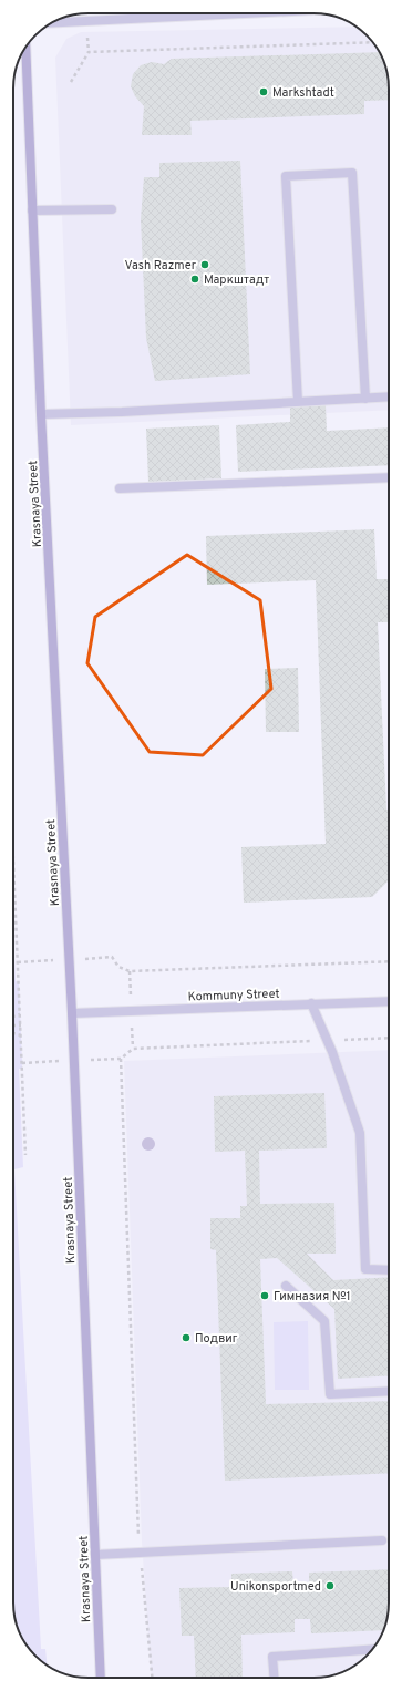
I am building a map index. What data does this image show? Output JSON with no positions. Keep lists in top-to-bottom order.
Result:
{
  "streets": {
    "main road": ["Krasnaya Street"],
    "street": ["Kommuny Street"]
  },
  "crossings": [
    ["Krasnaya Street", "Kommuny Street"]
  ],
  "places": [
    "Markshtadt",
    "Vash Razmer",
    "Маркштадт",
    "Гимназия №1",
    "Подвиг",
    "Unikonsportmed"
  ]
}
